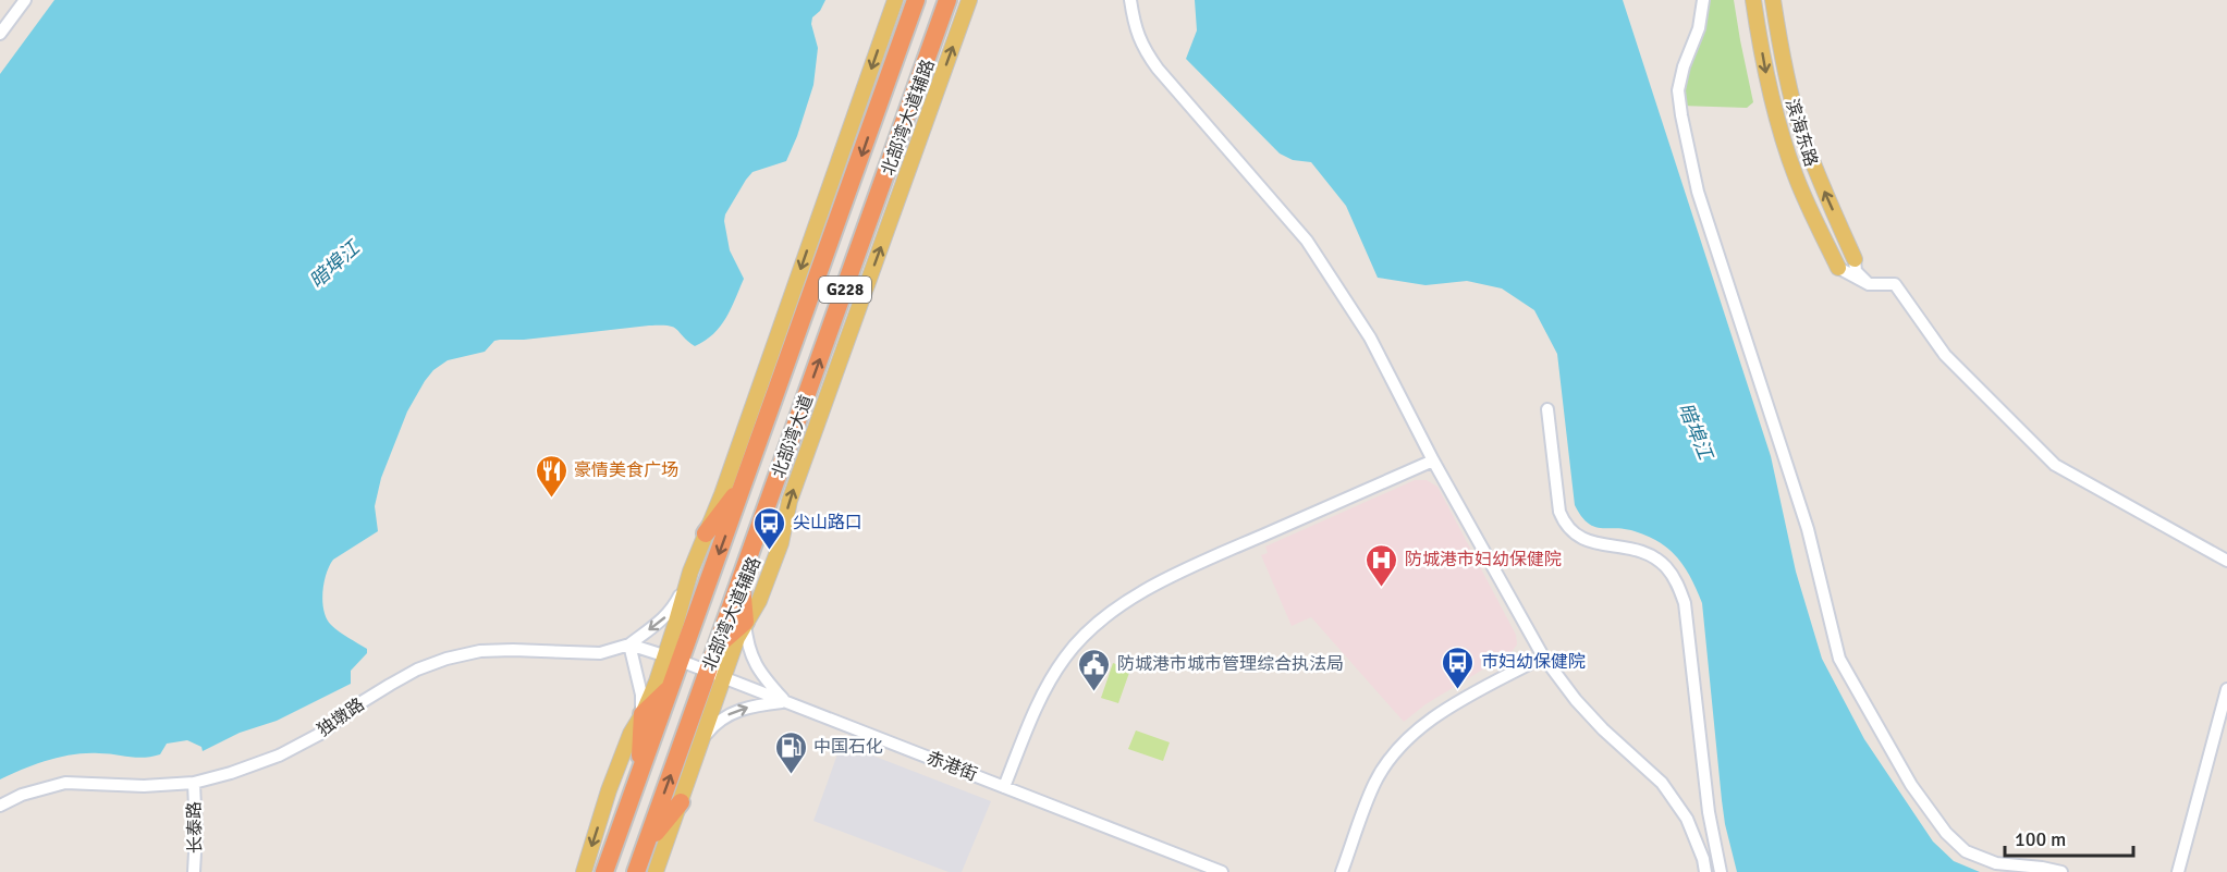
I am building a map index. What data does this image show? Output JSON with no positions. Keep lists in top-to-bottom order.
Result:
{
  "streets": {
    "highway": ["G228", "北部湾大道"],
    "main road": ["北部湾大道辅路", "滨海东路"],
    "street": ["独墩路", "赤港街", "长泰路"]
  },
  "crossings": [
    ["北部湾大道辅路", "北部湾大道"],
    ["北部湾大道辅路", "赤港街"],
    ["北部湾大道", "赤港街"],
    ["独墩路", "长泰路"]
  ],
  "water": ["暗埠江"],
  "places": {
    "restaurant": ["豪情美食广场"],
    "bus stop": ["尖山路口", "巿妇幼保健院"],
    "hospital": ["防城港市妇幼保健院"],
    "public building": ["防城港市城市管理综合执法局"],
    "fuel station": ["中国石化"]
  },
  "scale_bar": "100 m"
}
